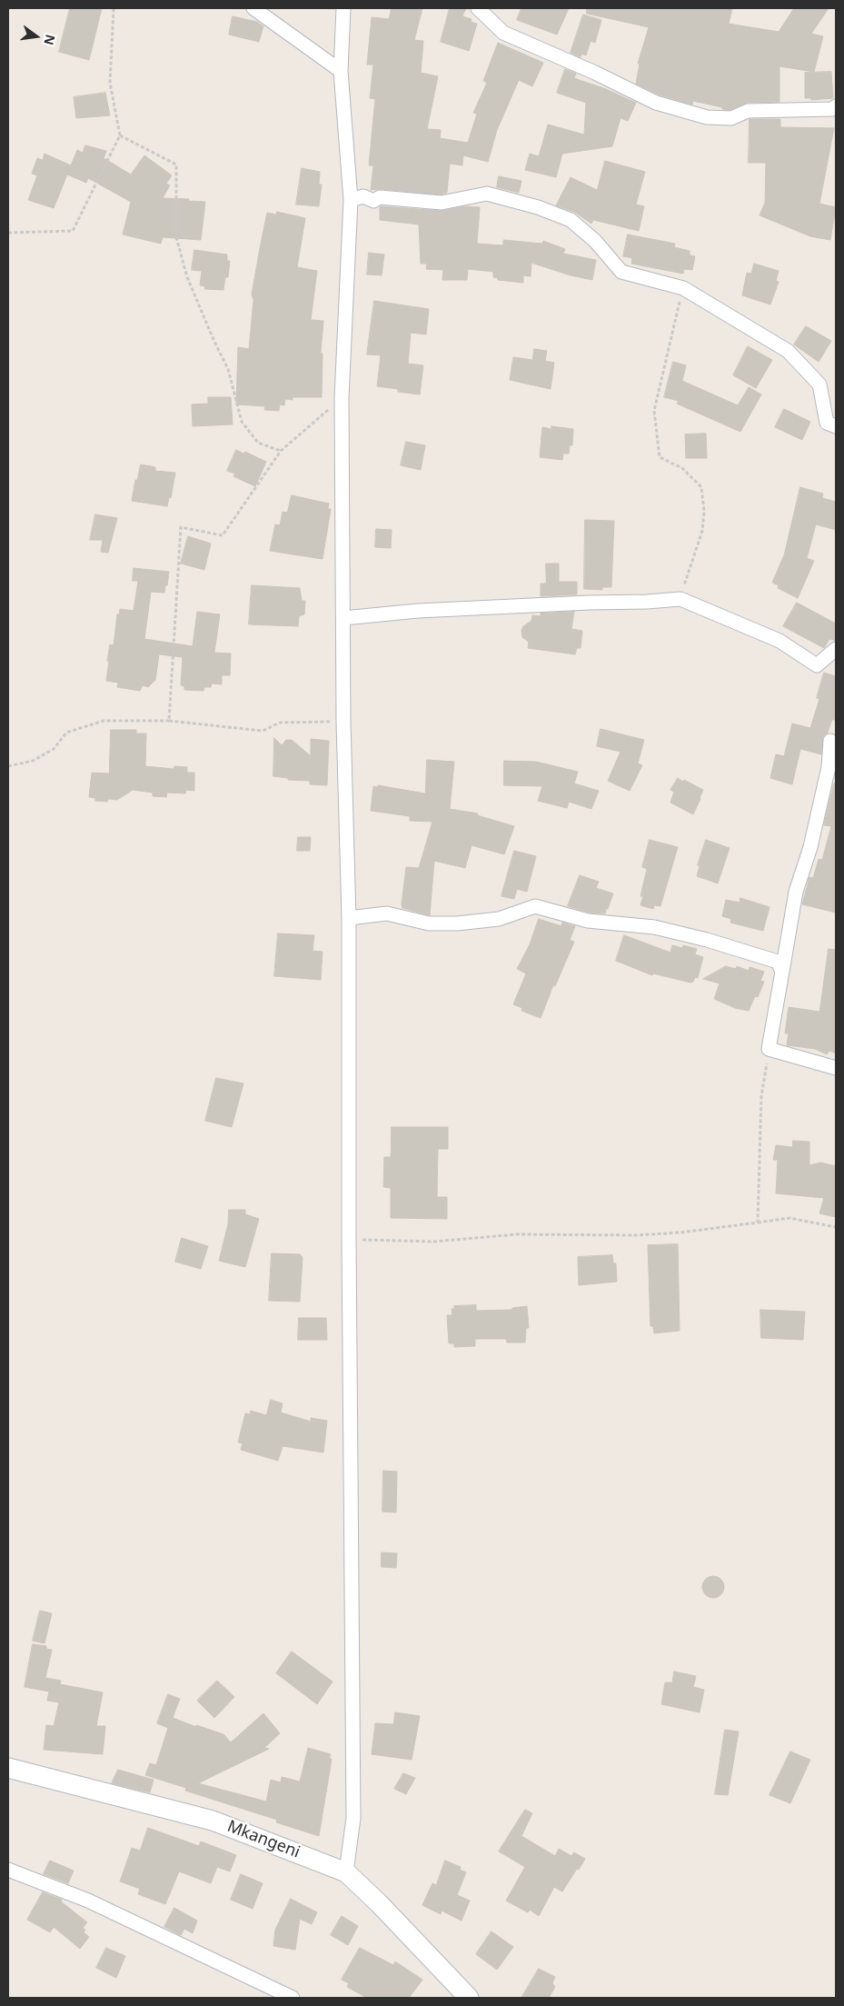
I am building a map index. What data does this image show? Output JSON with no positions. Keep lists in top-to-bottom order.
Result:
{
  "streets": {
    "street": ["Mkangeni"]
  },
  "north": "right"
}
